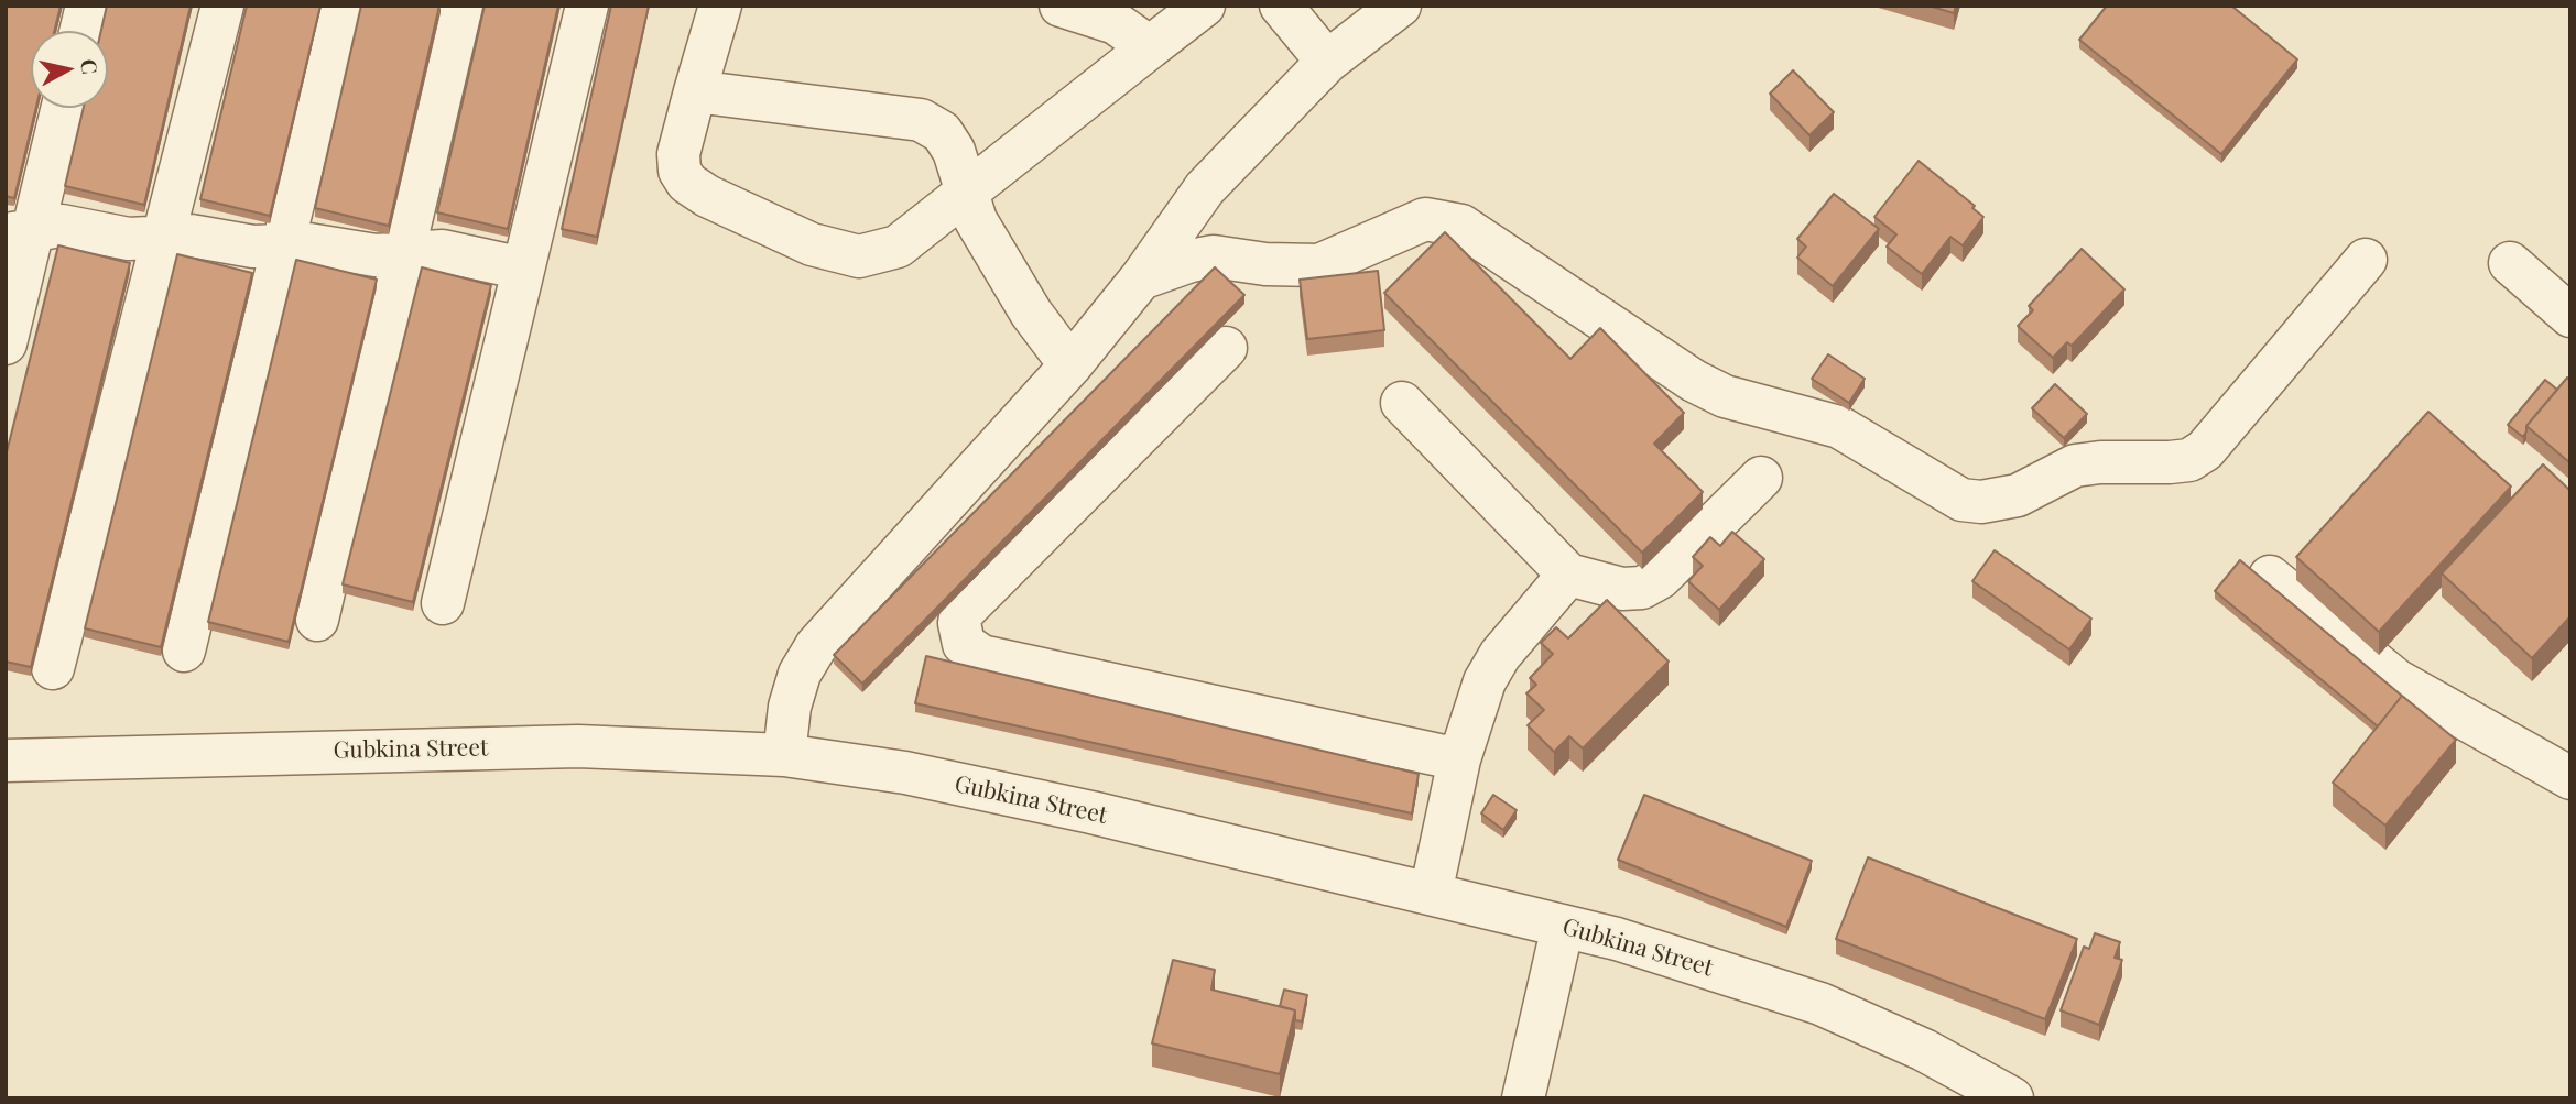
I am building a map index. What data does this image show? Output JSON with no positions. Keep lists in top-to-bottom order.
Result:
{
  "streets": {
    "street": ["Gubkina Street"]
  },
  "north": "right"
}
